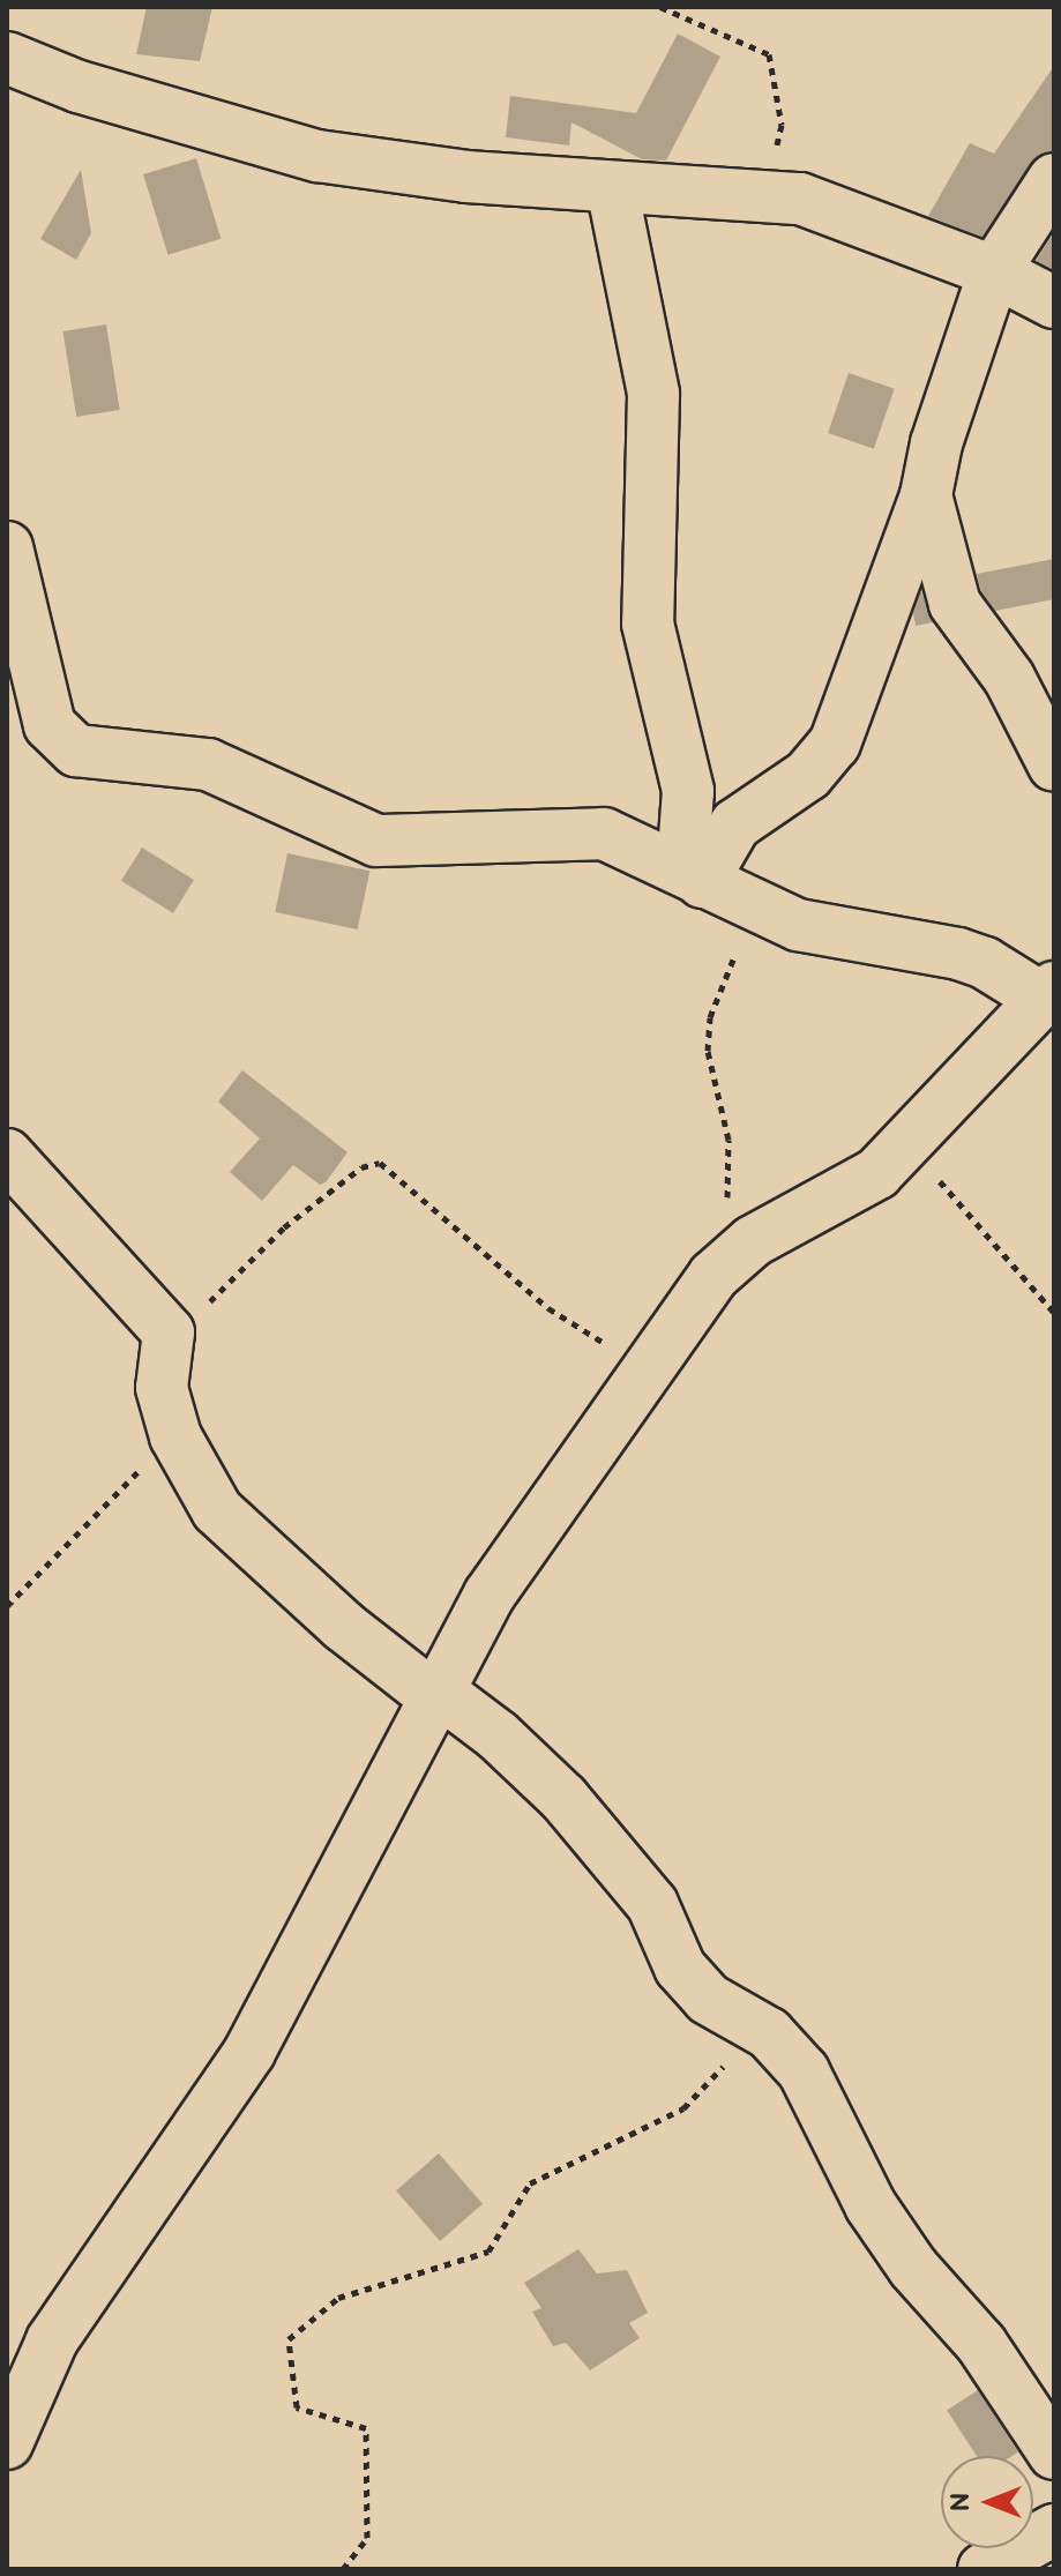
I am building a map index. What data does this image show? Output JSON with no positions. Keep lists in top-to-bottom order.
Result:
{
  "north": "left"
}
